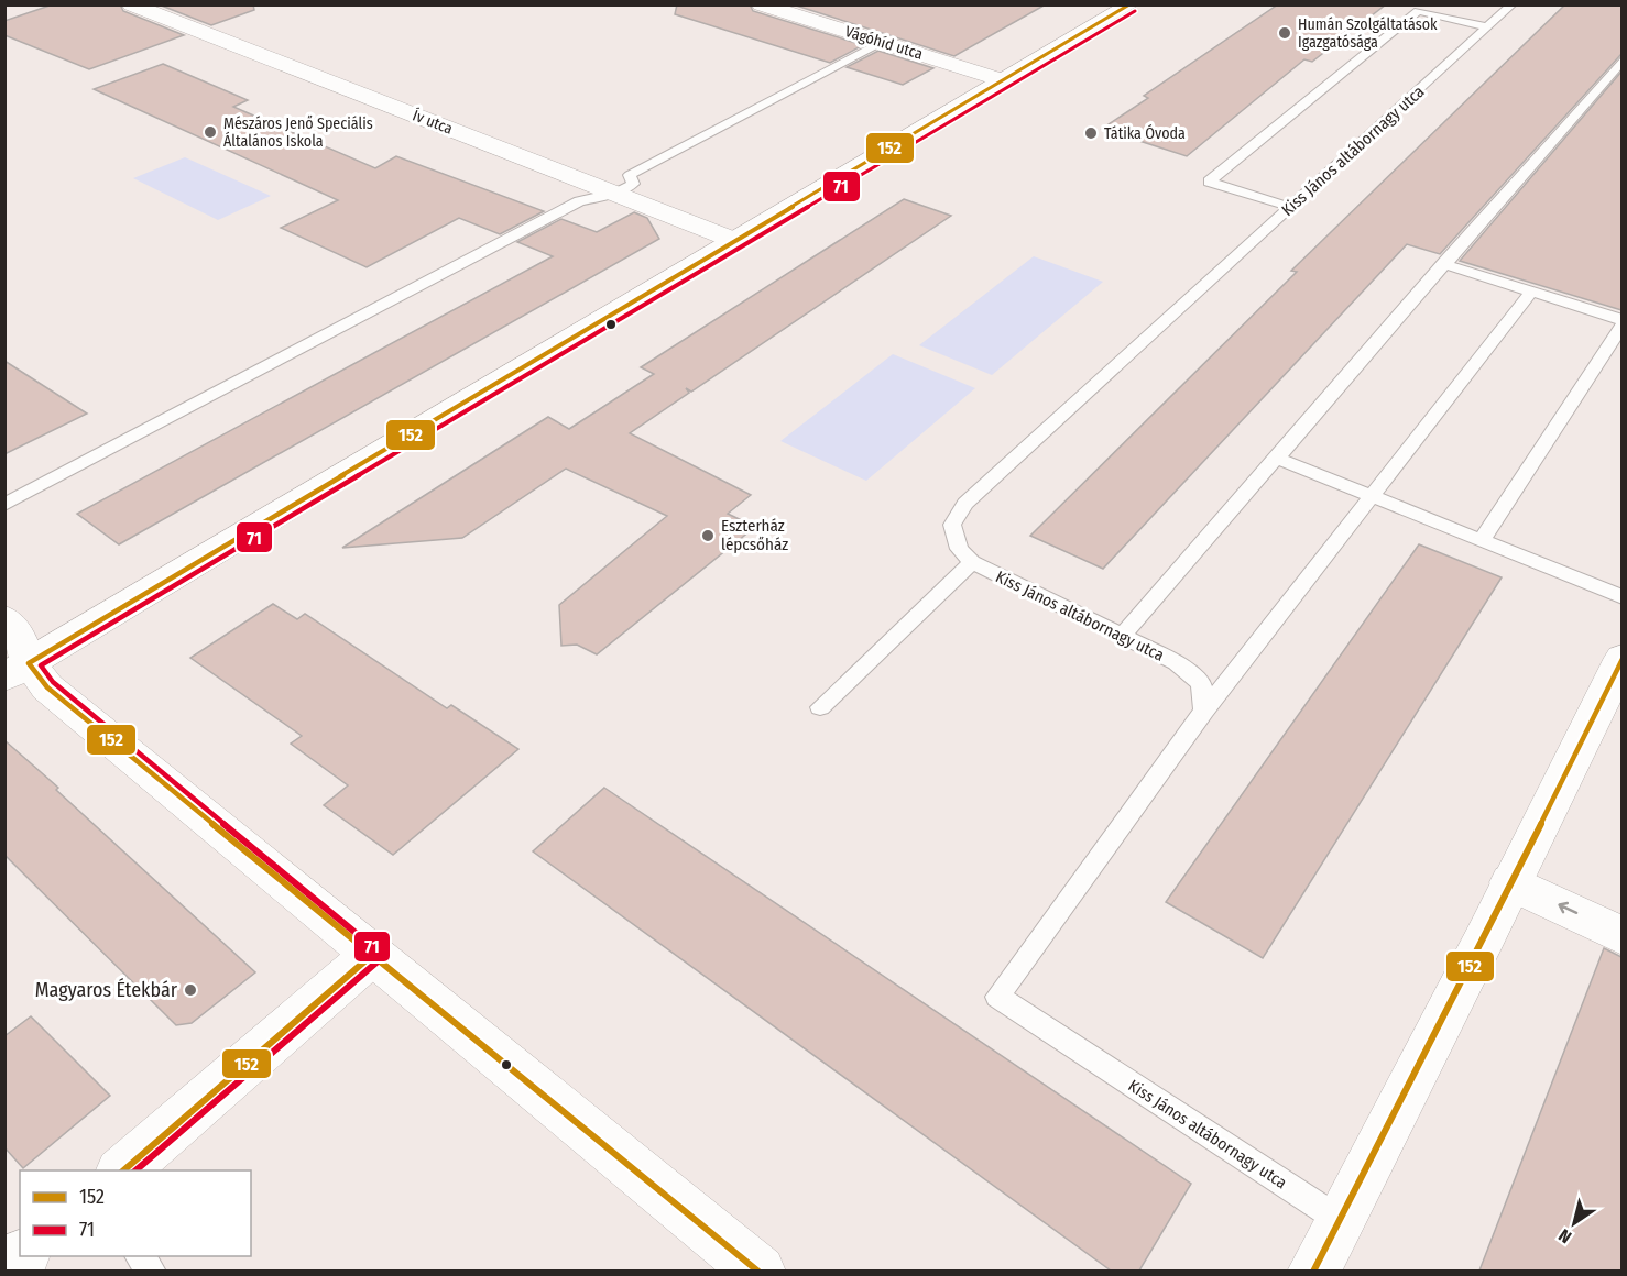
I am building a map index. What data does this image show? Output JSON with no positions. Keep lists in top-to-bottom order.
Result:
{
  "streets": {
    "street": ["Vágóhíd utca", "Ív utca"],
    "lane": ["Kiss János altábornagy utca"]
  },
  "places": [
    "Humán Szolgáltatások Igazgatósága",
    "Mészáros Jenő Speciális Általános Iskola",
    "Tátika Óvoda",
    "Eszterház lépcsőház",
    "Magyaros Étekbár"
  ],
  "lines": ["transit line 152", "transit line 71"],
  "legend": ["152", "71"],
  "north": "bottom left"
}
